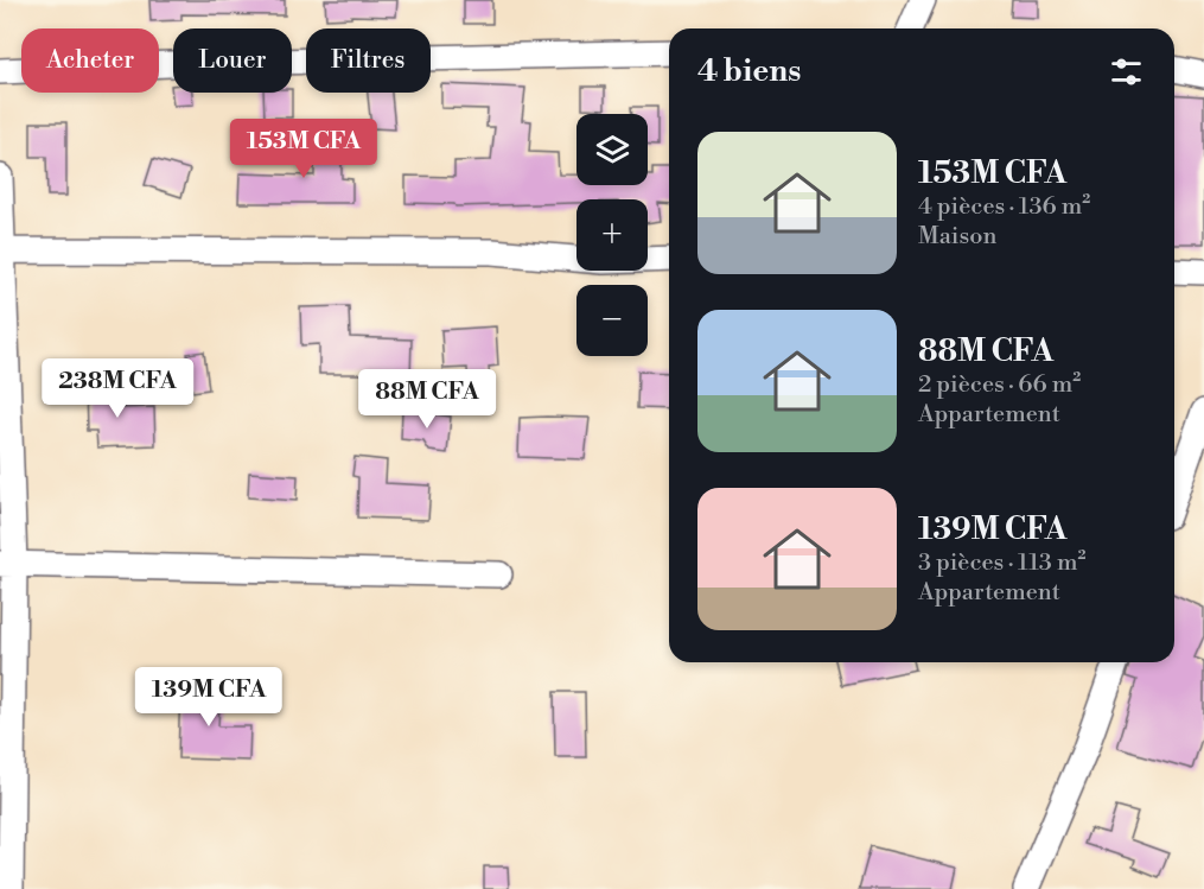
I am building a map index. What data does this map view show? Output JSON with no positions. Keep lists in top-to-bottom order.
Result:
{
  "page": {
    "chip": ["Acheter", "Louer", "Filtres"],
    "heading": "4 biens",
    "map_buttons": ["+", "−"],
    "list": [
      {
        "name": "153M CFA",
        "note": "4 pièces · 136 m² · Maison"
      },
      {
        "name": "88M CFA",
        "note": "2 pièces · 66 m² · Appartement"
      },
      {
        "name": "139M CFA",
        "note": "3 pièces · 113 m² · Appartement"
      }
    ],
    "price": [
      "153M CFA",
      "238M CFA",
      "88M CFA",
      "139M CFA"
    ]
  }
}
